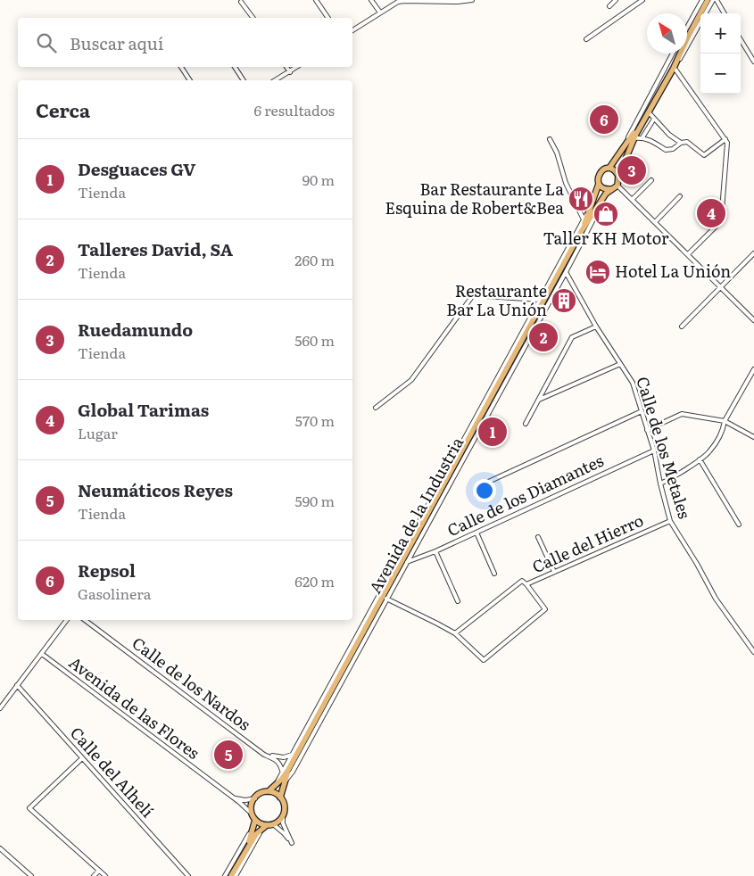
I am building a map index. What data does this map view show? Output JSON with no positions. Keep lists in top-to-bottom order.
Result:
{
  "streets": {
    "main road": ["Avenida de la Industria"],
    "street": [
      "Calle de los Metales",
      "Calle de los Diamantes",
      "Calle del Hierro",
      "Calle de los Nardos",
      "Avenida de las Flores",
      "Calle del Alhelí"
    ]
  },
  "crossings": [
    ["Calle de los Metales", "Calle de los Diamantes"],
    ["Calle de los Metales", "Avenida de la Industria"],
    ["Calle de los Metales", "Calle del Hierro"],
    ["Calle de los Diamantes", "Avenida de la Industria"],
    ["Avenida de la Industria", "Calle de los Nardos"],
    ["Avenida de la Industria", "Avenida de las Flores"]
  ],
  "places": {
    "restaurant": ["Bar Restaurante La Esquina de Robert&Bea"],
    "shop": ["Taller KH Motor"],
    "hotel": ["Hotel La Unión"],
    "building": ["Restaurante Bar La Unión"]
  },
  "north": "top left",
  "page": {
    "map_buttons": ["+", "−"],
    "search": "Buscar aquí",
    "heading": ["Cerca", "6 resultados"],
    "pins": [
      "6",
      "3",
      "4",
      "2",
      "1",
      "5"
    ],
    "list": [
      {
        "mark": "1",
        "name": "Desguaces GV",
        "note": "Tienda",
        "value": "90 m"
      },
      {
        "mark": "2",
        "name": "Talleres David, SA",
        "note": "Tienda",
        "value": "260 m"
      },
      {
        "mark": "3",
        "name": "Ruedamundo",
        "note": "Tienda",
        "value": "560 m"
      },
      {
        "mark": "4",
        "name": "Global Tarimas",
        "note": "Lugar",
        "value": "570 m"
      },
      {
        "mark": "5",
        "name": "Neumáticos Reyes",
        "note": "Tienda",
        "value": "590 m"
      },
      {
        "mark": "6",
        "name": "Repsol",
        "note": "Gasolinera",
        "value": "620 m"
      }
    ]
  }
}
